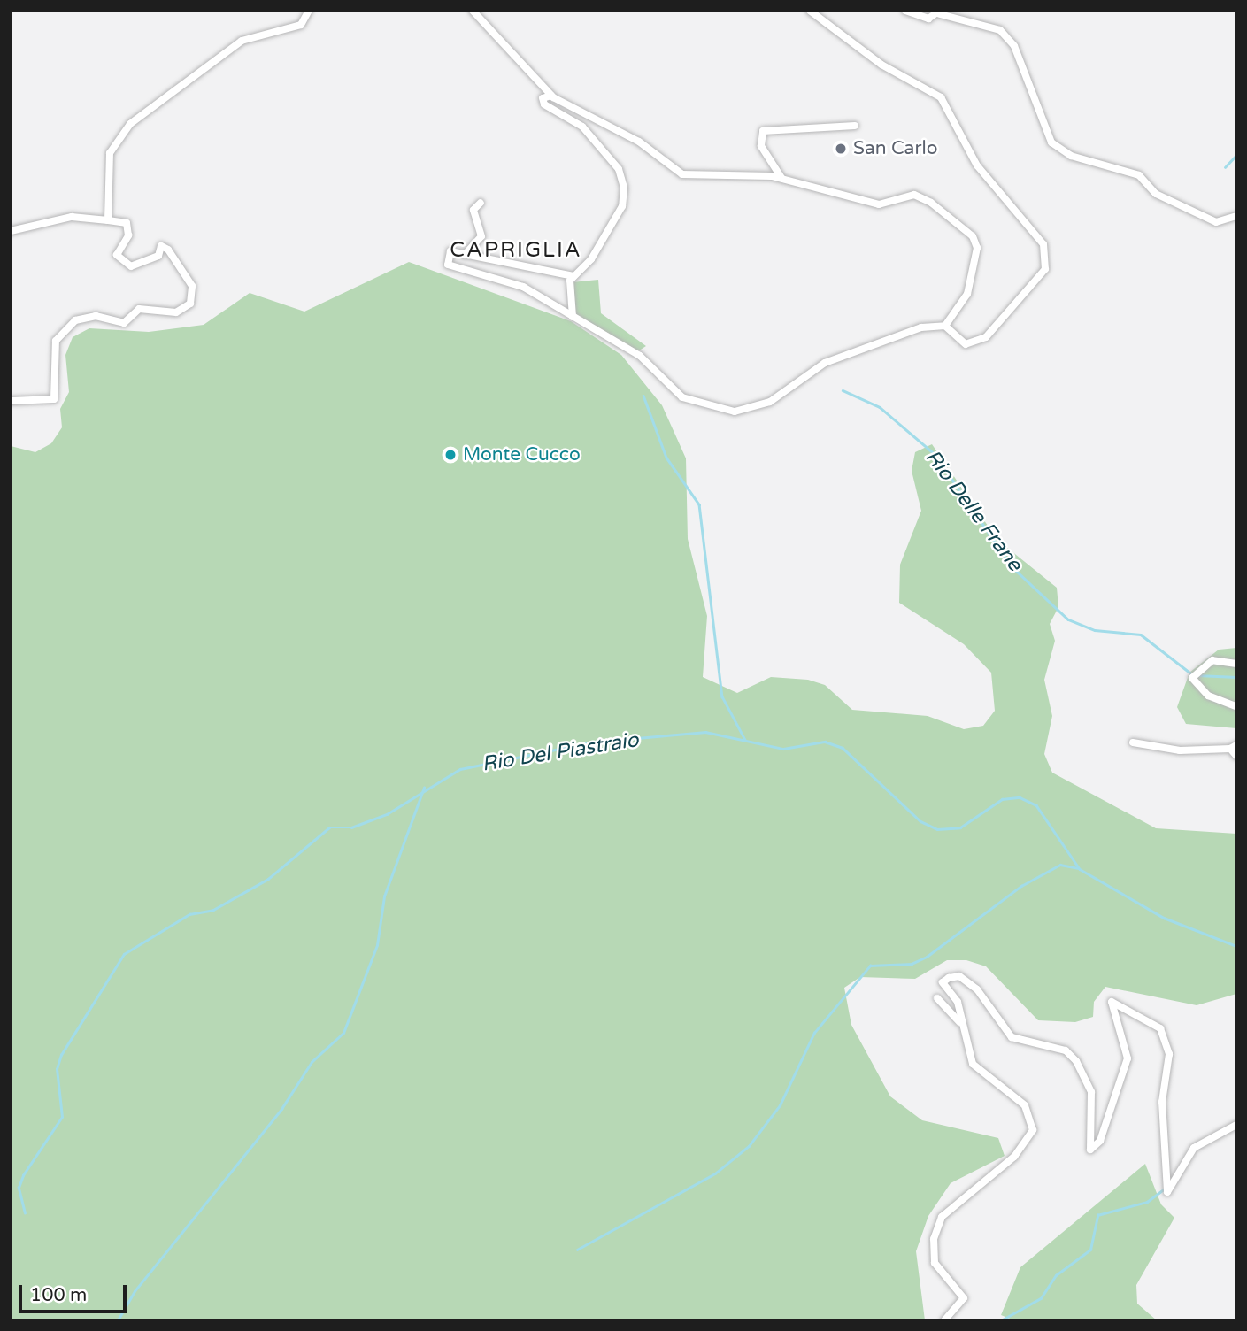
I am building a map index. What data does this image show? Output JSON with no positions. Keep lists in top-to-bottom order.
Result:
{
  "districts": ["CAPRIGLIA"],
  "water": ["Rio Delle Frane", "Rio Del Piastraio"],
  "places": ["San Carlo", "Monte Cucco"],
  "scale_bar": "100 m"
}
